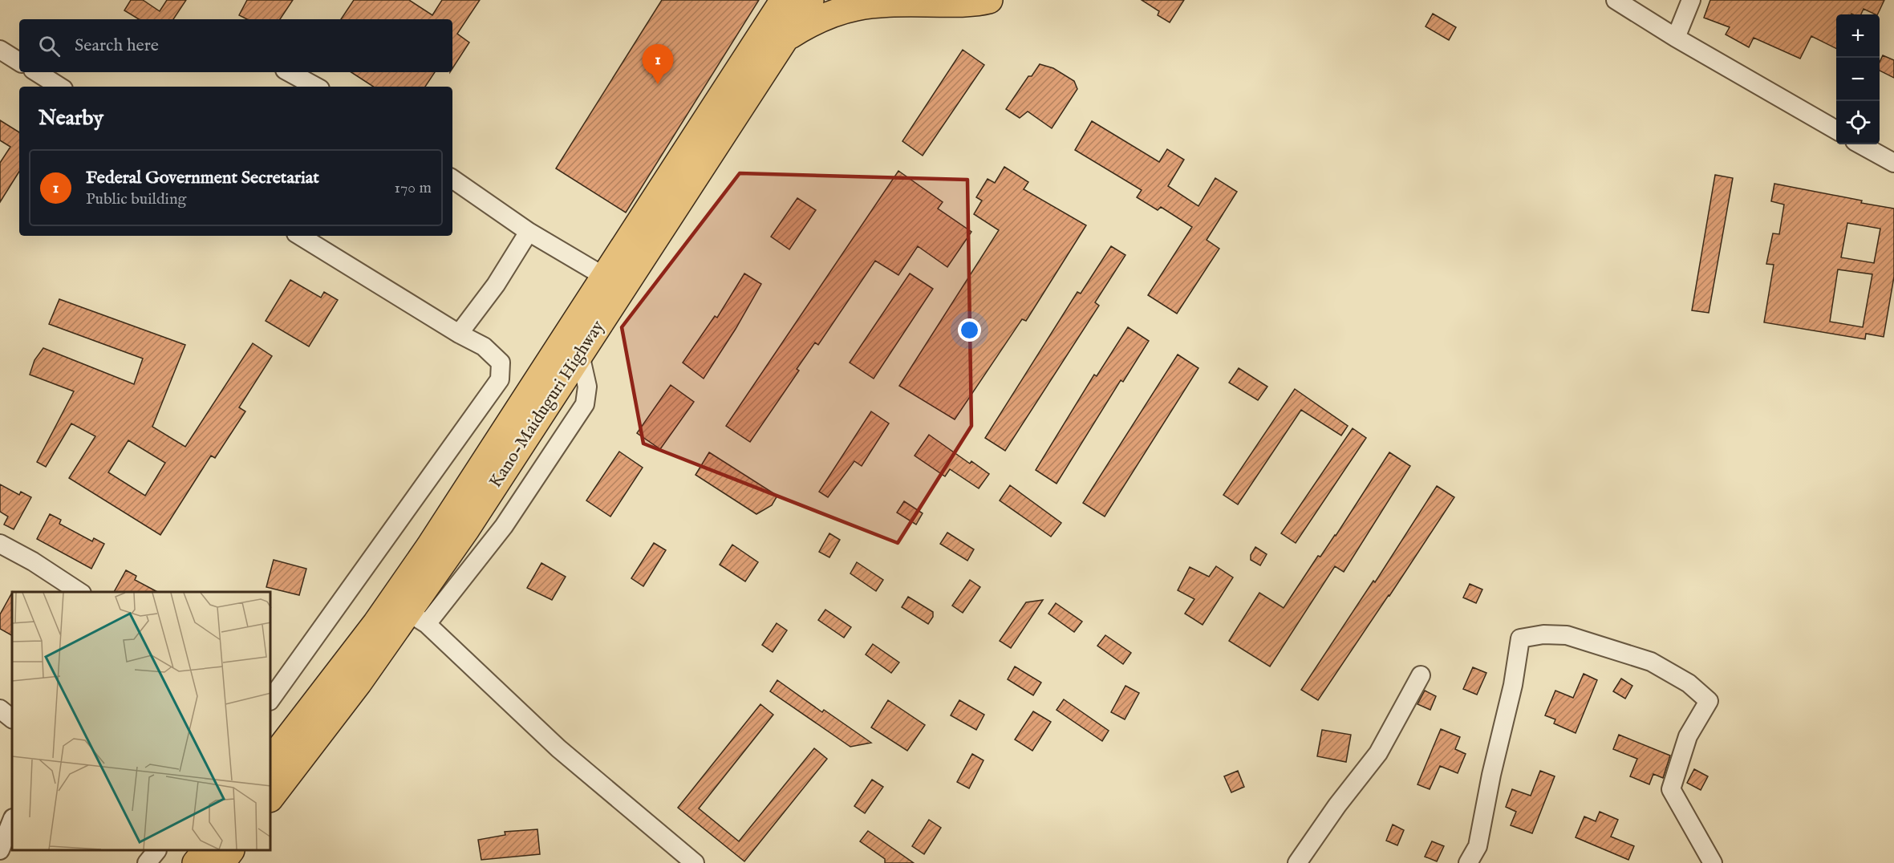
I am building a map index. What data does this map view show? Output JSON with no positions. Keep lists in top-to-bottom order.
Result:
{
  "streets": {
    "highway": ["Kano-Maiduguri Highway"]
  },
  "page": {
    "map_buttons": ["+", "−"],
    "search": "Search here",
    "pins": "1",
    "heading": "Nearby",
    "list": [
      {
        "mark": "1",
        "name": "Federal Government Secretariat",
        "note": "Public building",
        "value": "170 m"
      }
    ]
  }
}
